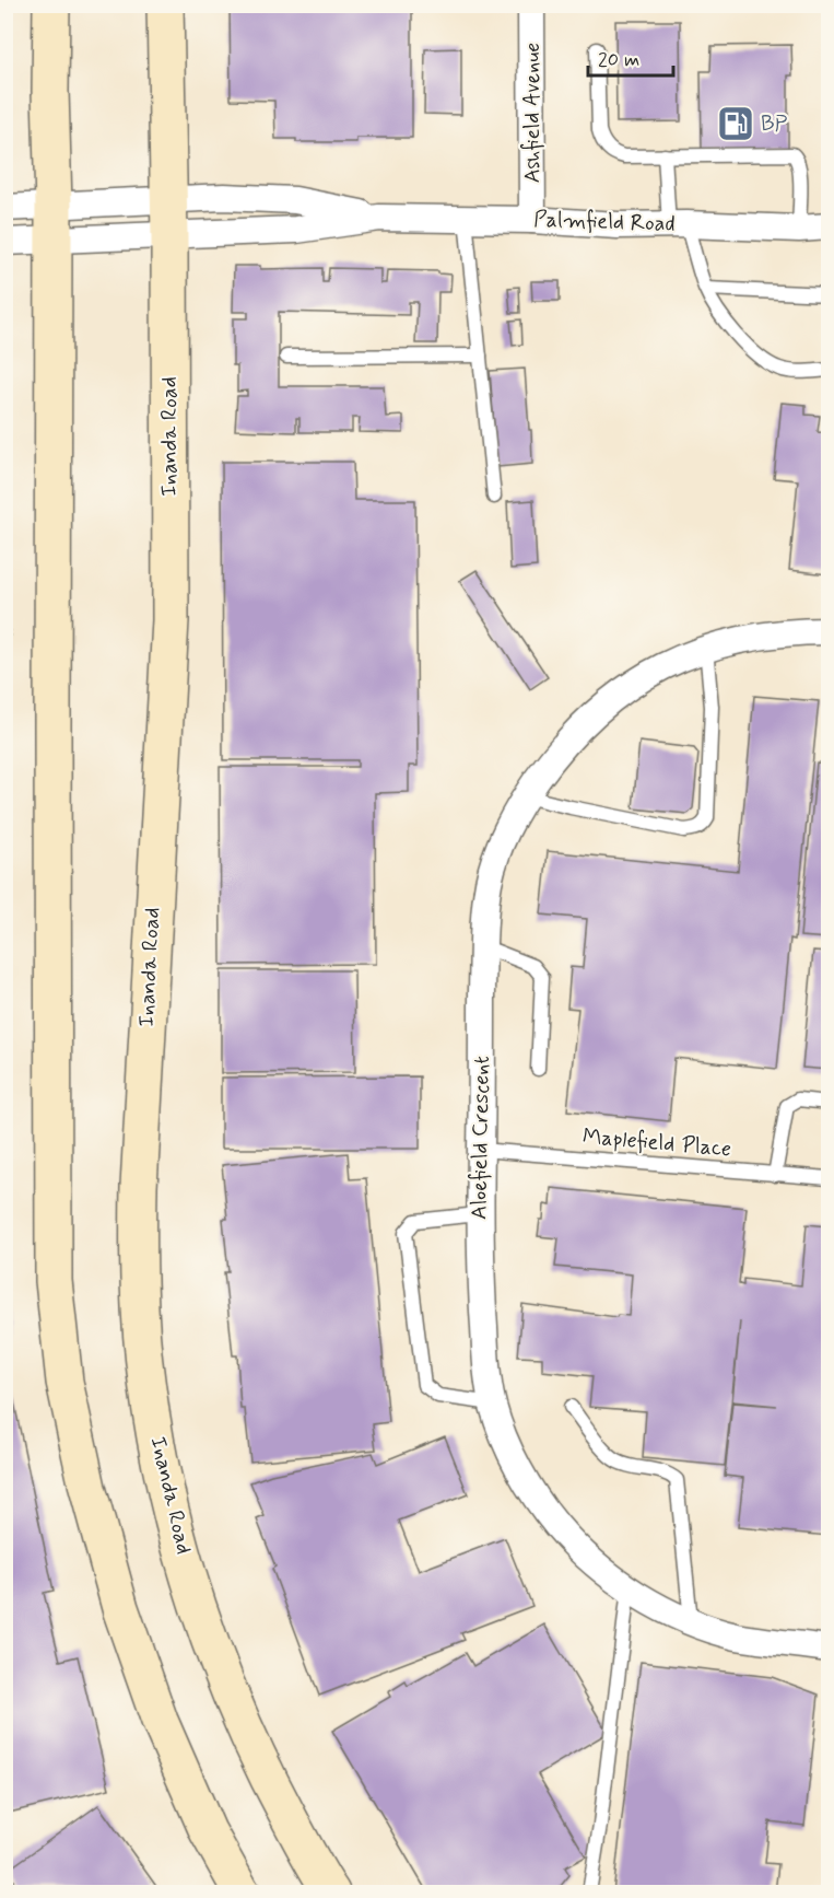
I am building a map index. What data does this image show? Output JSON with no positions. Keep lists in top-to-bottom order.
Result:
{
  "streets": {
    "main road": ["Inanda Road"],
    "street": ["Ashfield Avenue", "Palmfield Road", "Aloefield Crescent"],
    "lane": ["Maplefield Place"]
  },
  "crossings": [
    ["Ashfield Avenue", "Palmfield Road"],
    ["Palmfield Road", "Inanda Road"],
    ["Aloefield Crescent", "Maplefield Place"]
  ],
  "places": {
    "fuel station": ["BP"]
  },
  "scale_bar": "20 m"
}
